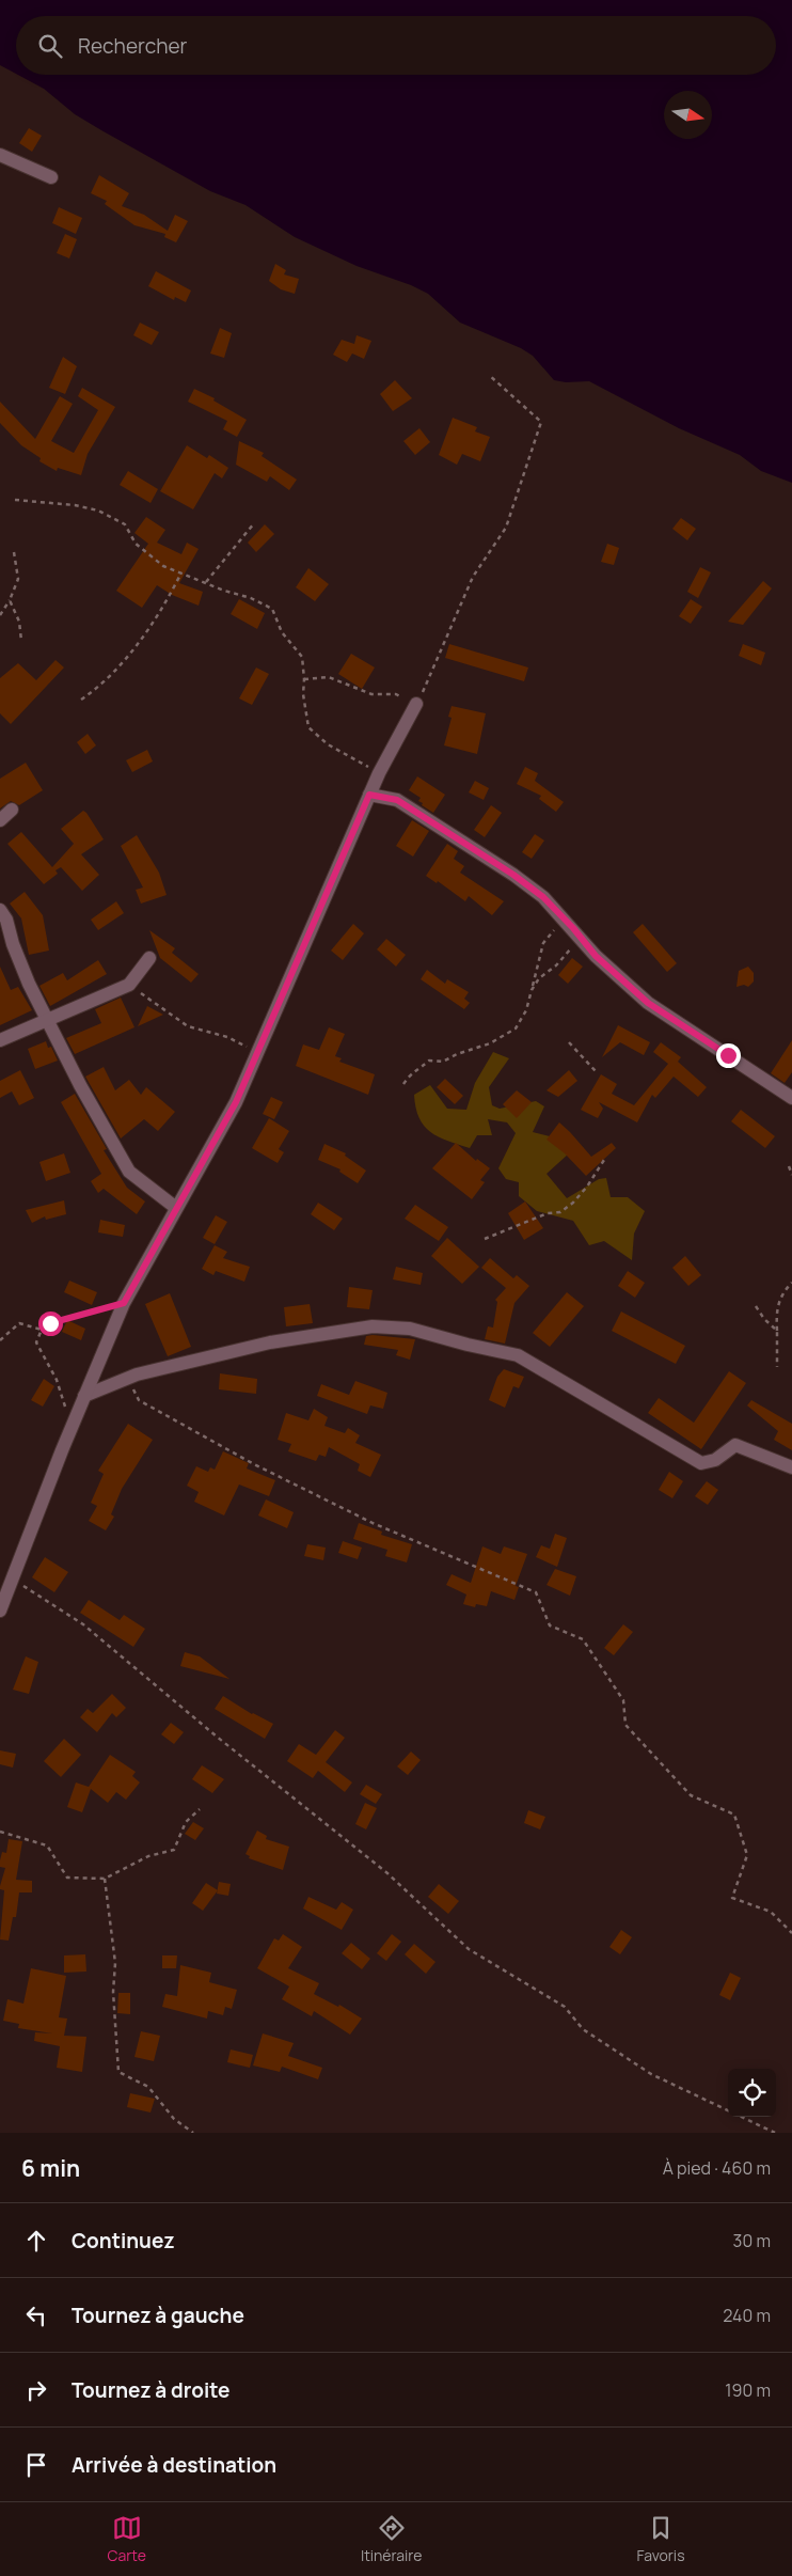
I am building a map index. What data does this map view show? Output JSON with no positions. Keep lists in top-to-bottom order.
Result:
{
  "north": "right",
  "page": {
    "search": "Rechercher",
    "heading": ["6 min", "À pied · 460 m"],
    "list": [
      ["Continuez", "30 m"],
      ["Tournez à gauche", "240 m"],
      ["Tournez à droite", "190 m"],
      "Arrivée à destination"
    ],
    "nav": ["Carte", "Itinéraire", "Favoris"]
  }
}
